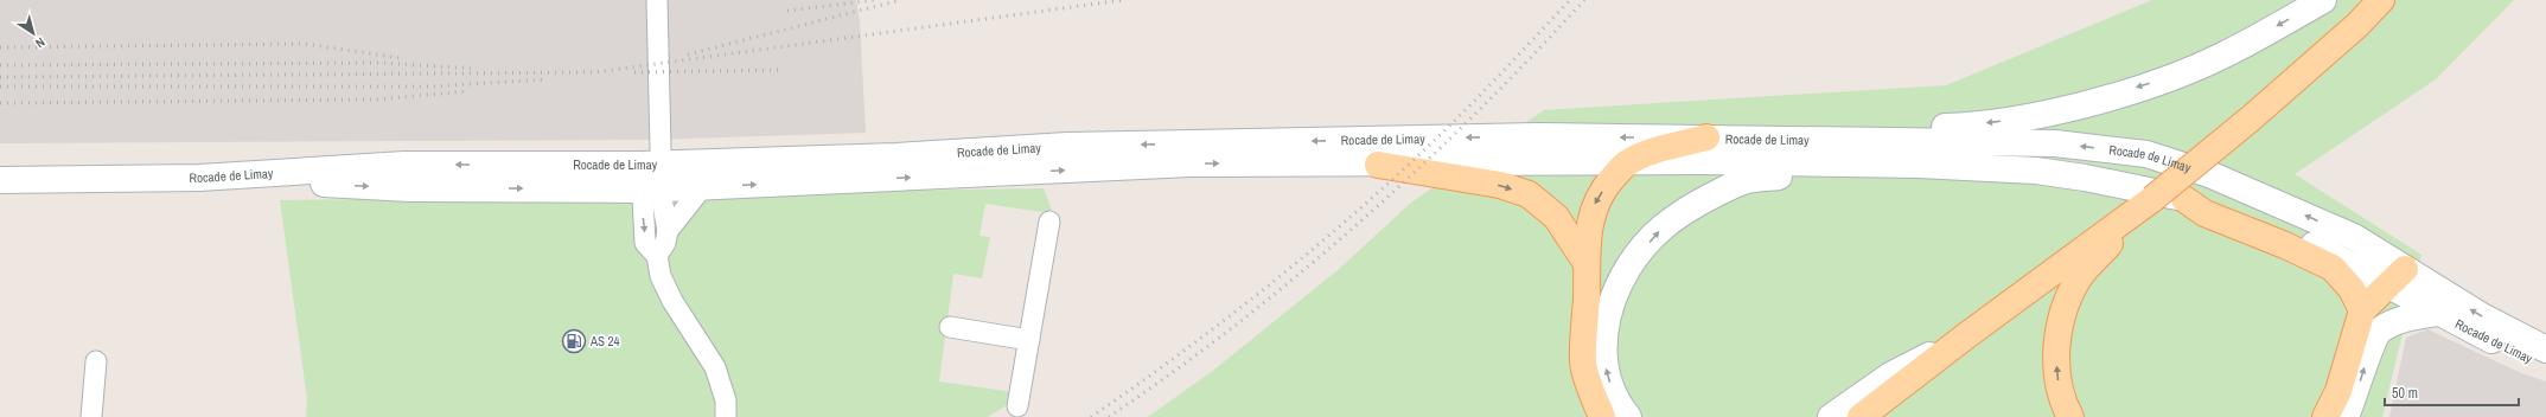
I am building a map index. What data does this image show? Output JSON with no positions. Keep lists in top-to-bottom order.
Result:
{
  "streets": {
    "main road": ["Rocade de Limay"]
  },
  "places": {
    "fuel station": ["AS 24"]
  },
  "scale_bar": "50 m",
  "north": "bottom right"
}
